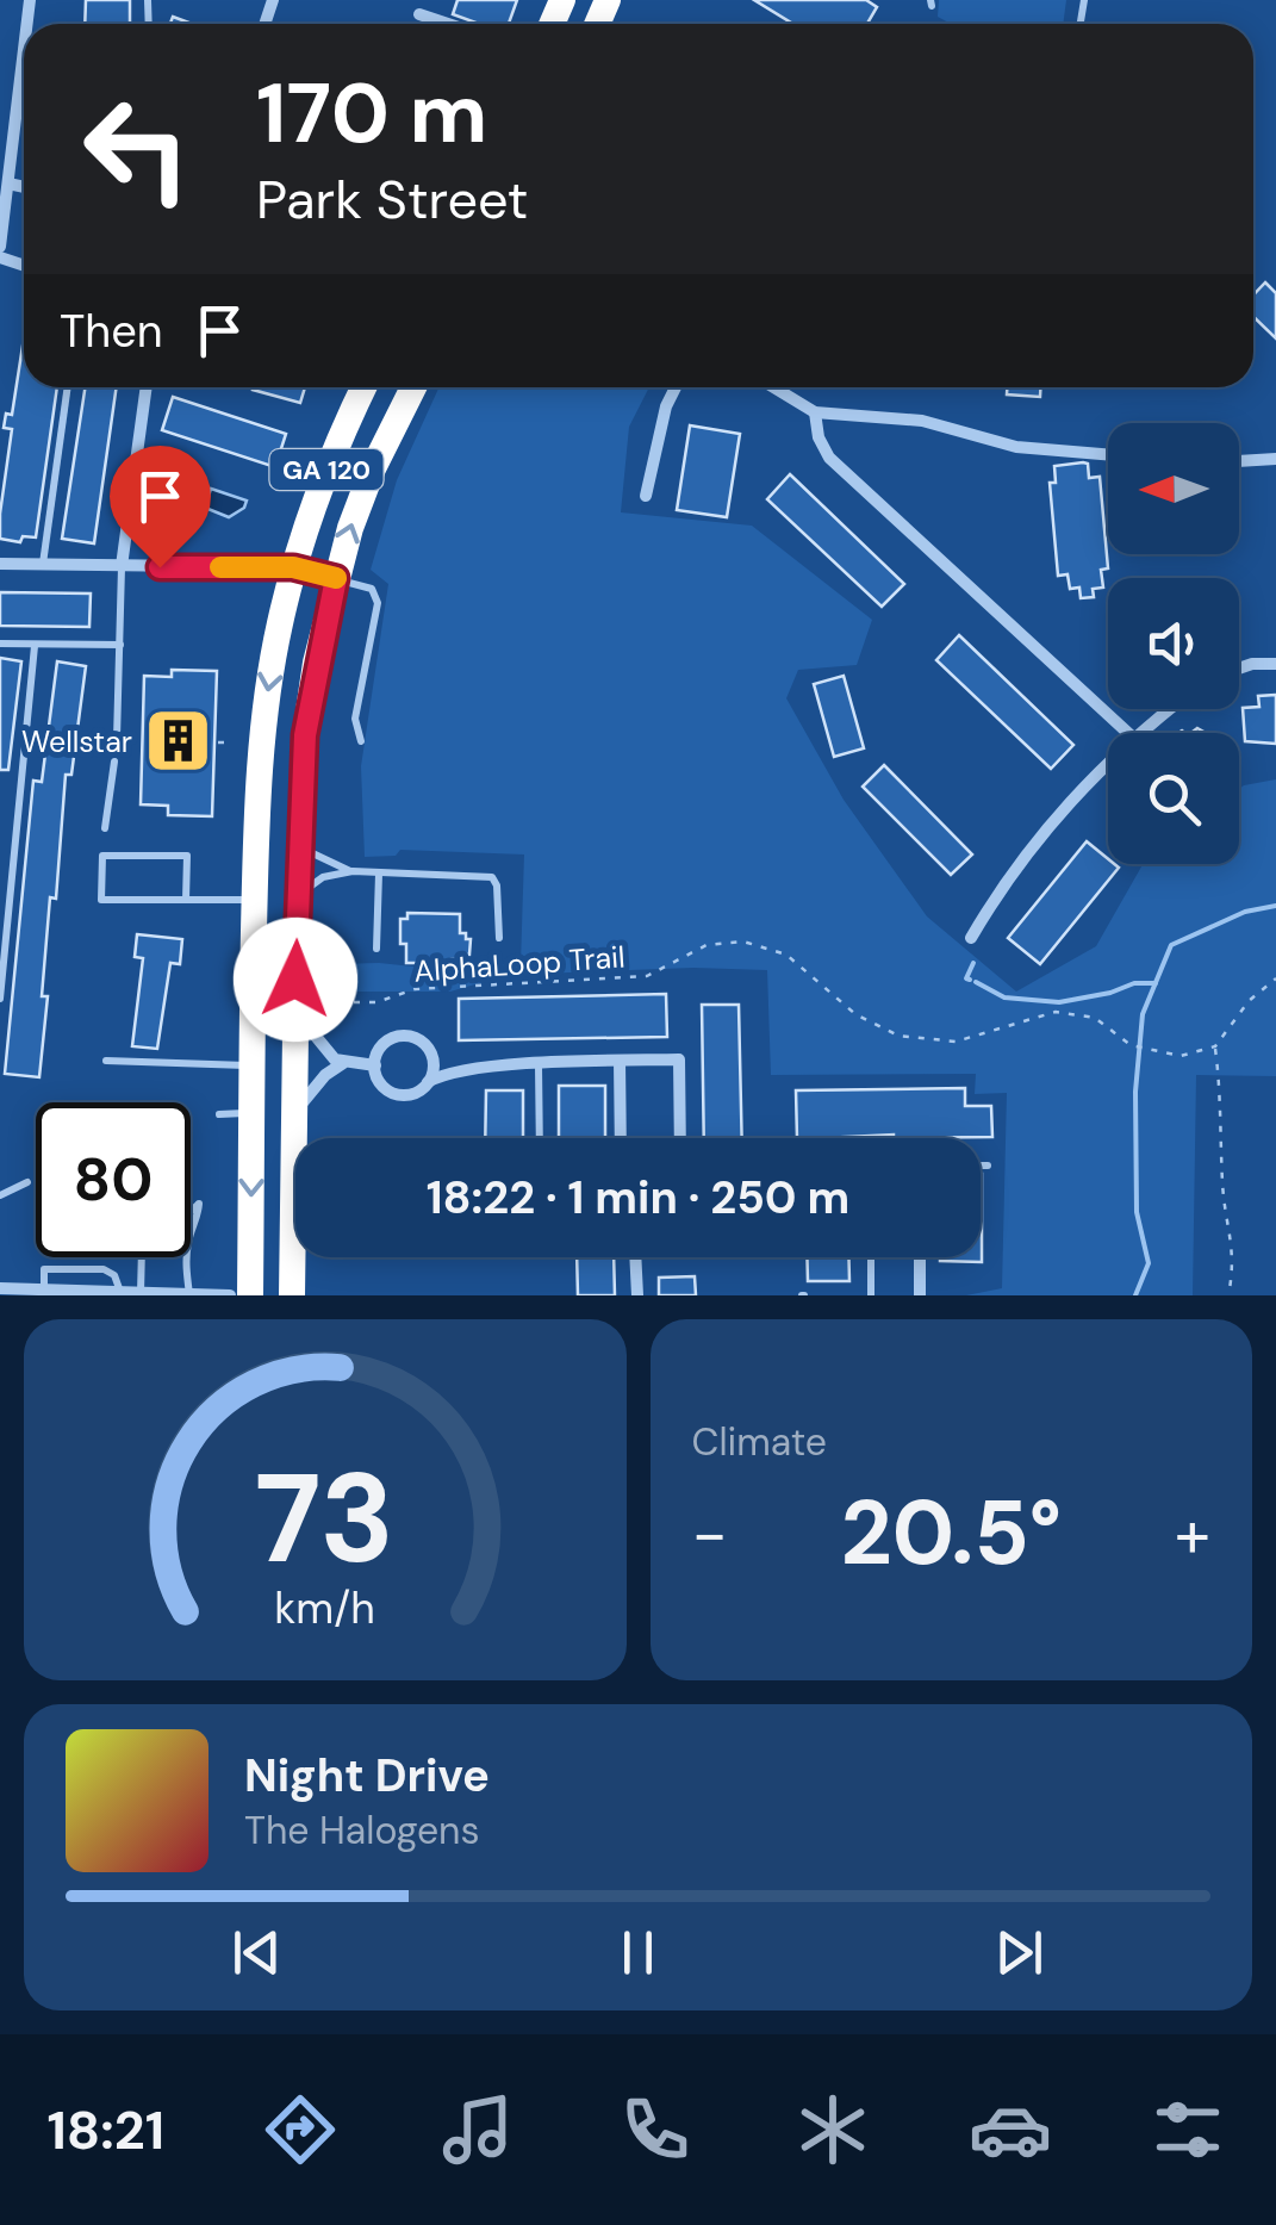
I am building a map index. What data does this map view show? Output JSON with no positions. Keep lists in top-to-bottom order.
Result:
{
  "streets": {
    "highway": ["GA 120"],
    "path": ["AlphaLoop Trail"]
  },
  "places": {
    "building": ["Wellstar"]
  },
  "north": "left",
  "page": {
    "turn": ["170 m", "Park Street"],
    "then": "Then",
    "limit": "80",
    "trip": "18:22 · 1 min · 250 m",
    "tile": "Climate",
    "heat": ["−", "20.5°", "+"],
    "song": ["Night Drive", "The Halogens"],
    "tabs": "18:21",
    "gauge": ["73", "km/h"]
  }
}
